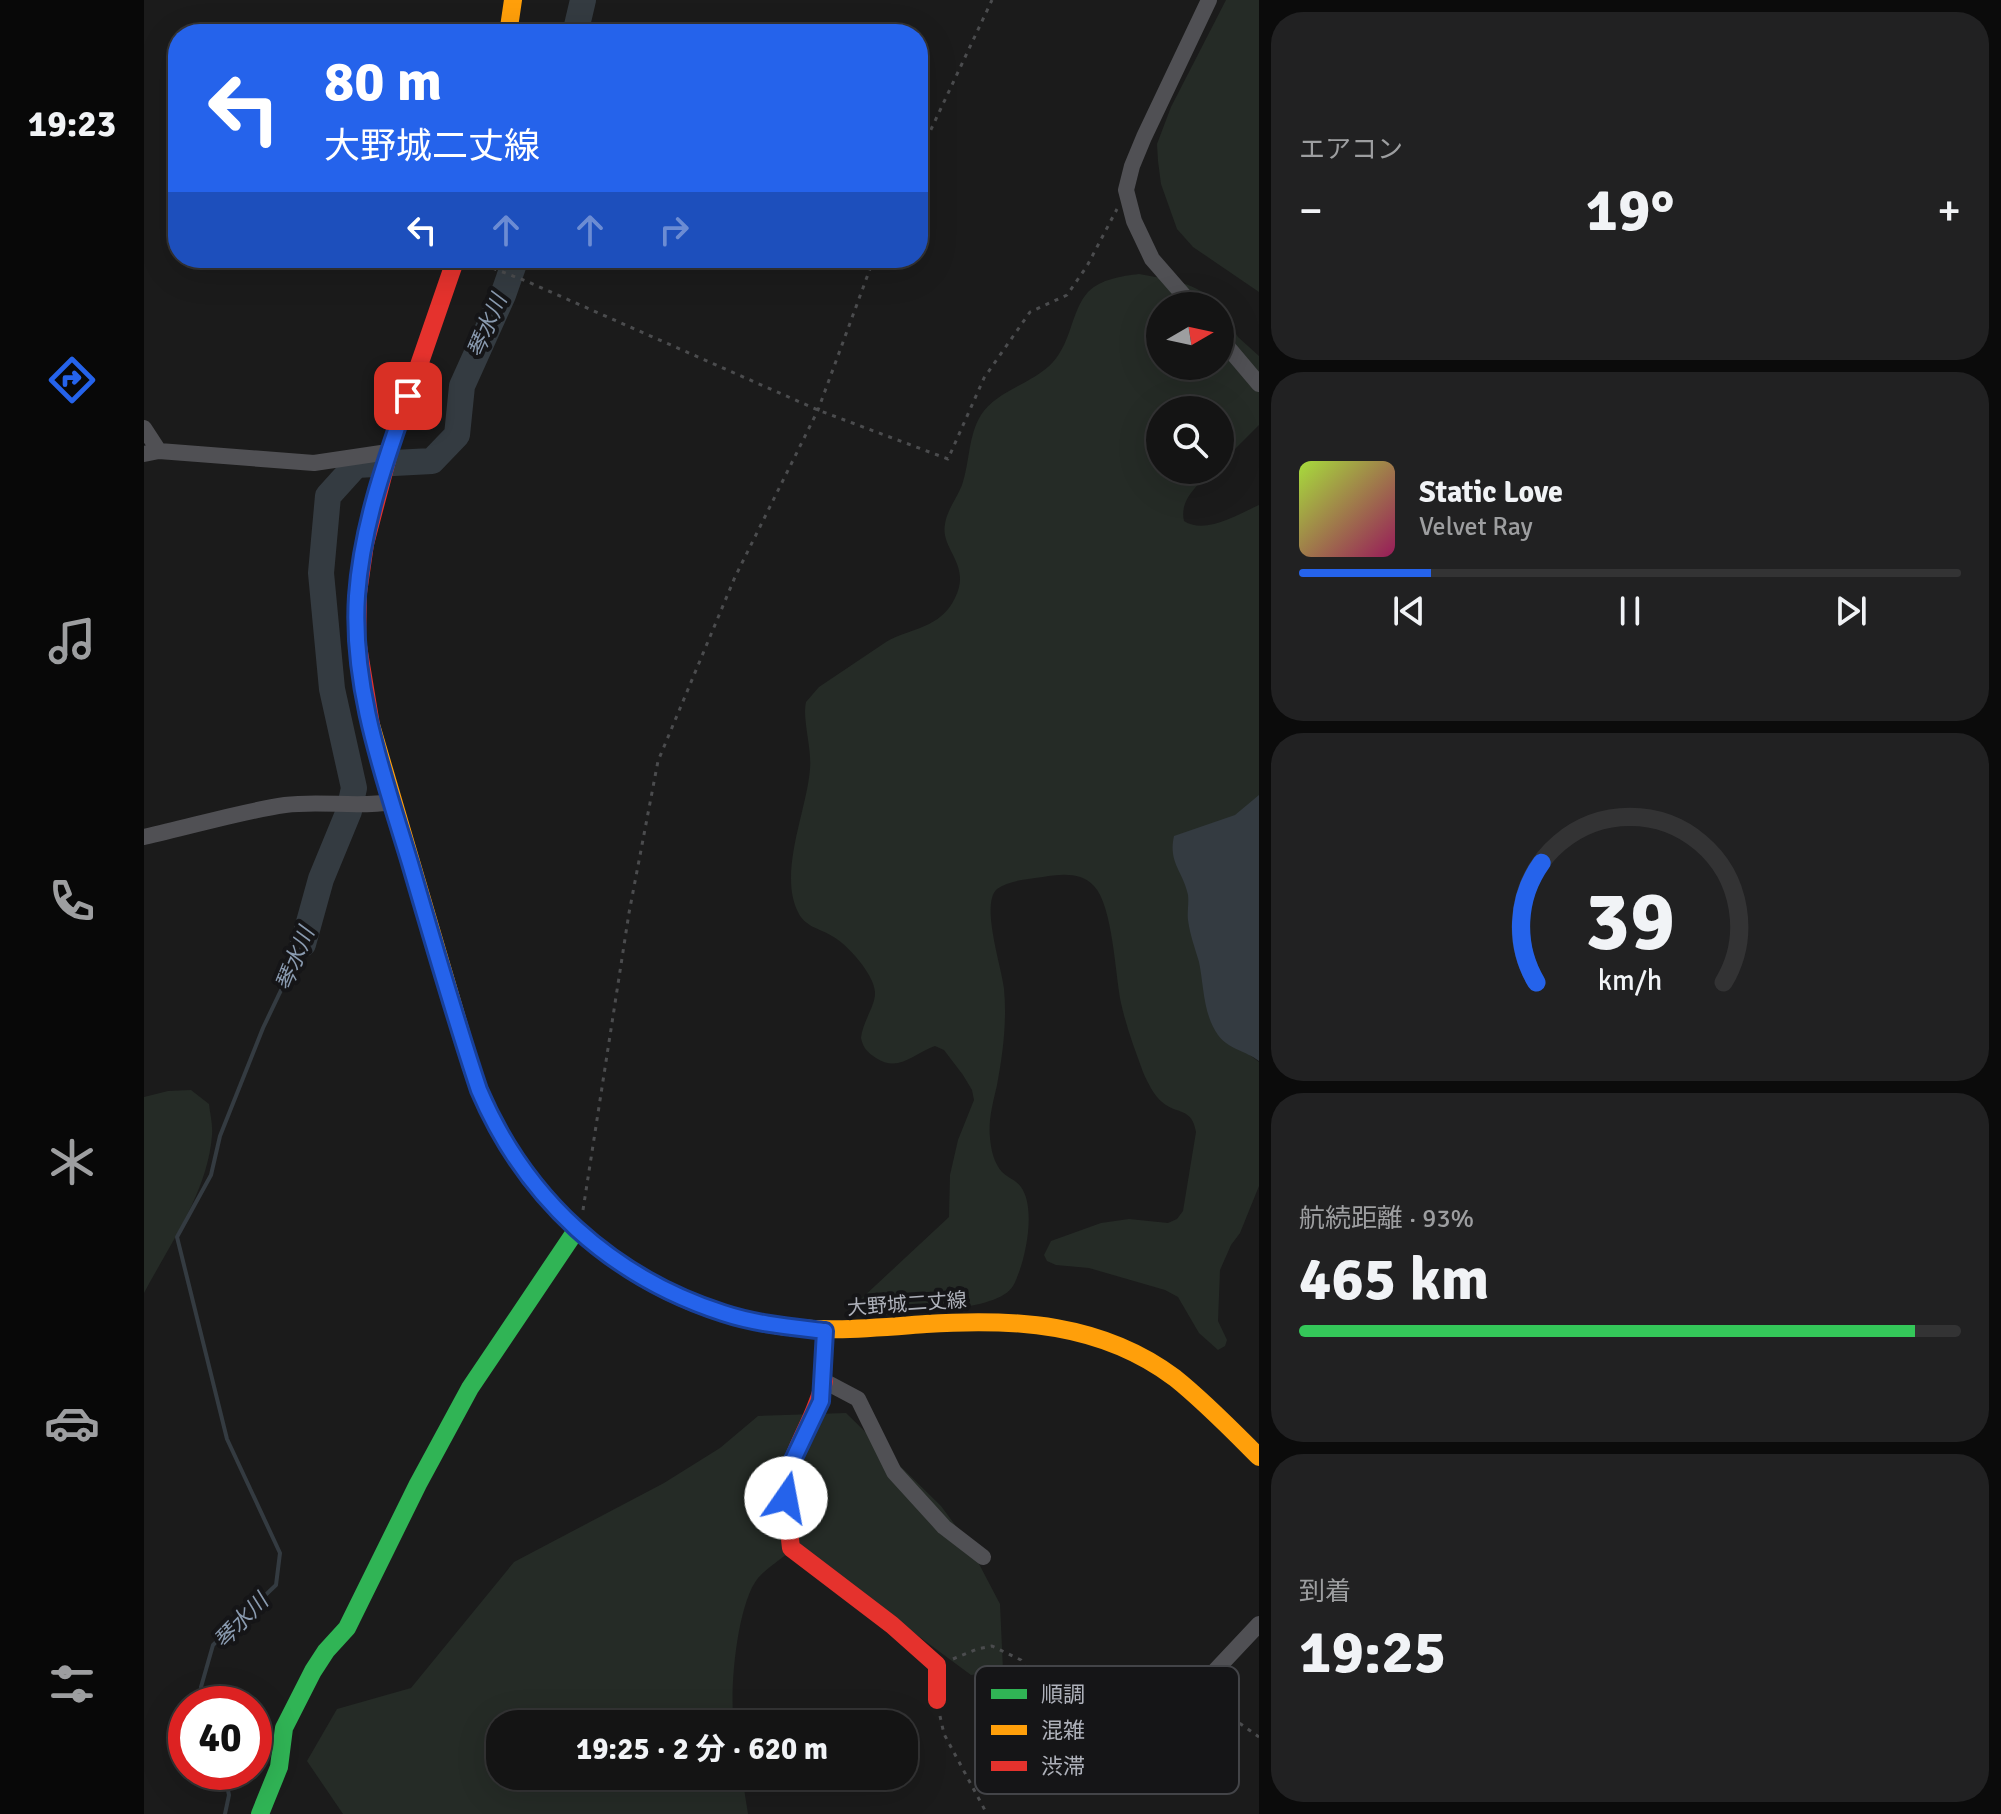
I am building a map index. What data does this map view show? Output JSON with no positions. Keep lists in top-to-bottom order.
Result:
{
  "streets": {
    "main road": ["大野城二丈線"]
  },
  "water": ["琴水川"],
  "legend": ["順調", "混雑", "渋滞"],
  "north": "right",
  "page": {
    "tabs": "19:23",
    "tile": [
      "エアコン",
      ["航続距離 · 93%", "465 km"],
      ["到着", "19:25"]
    ],
    "turn": ["80 m", "大野城二丈線"],
    "heat": ["−", "19°", "+"],
    "song": ["Static Love", "Velvet Ray"],
    "limit": "40",
    "trip": "19:25 · 2 分 · 620 m",
    "gauge": ["39", "km/h"]
  }
}
